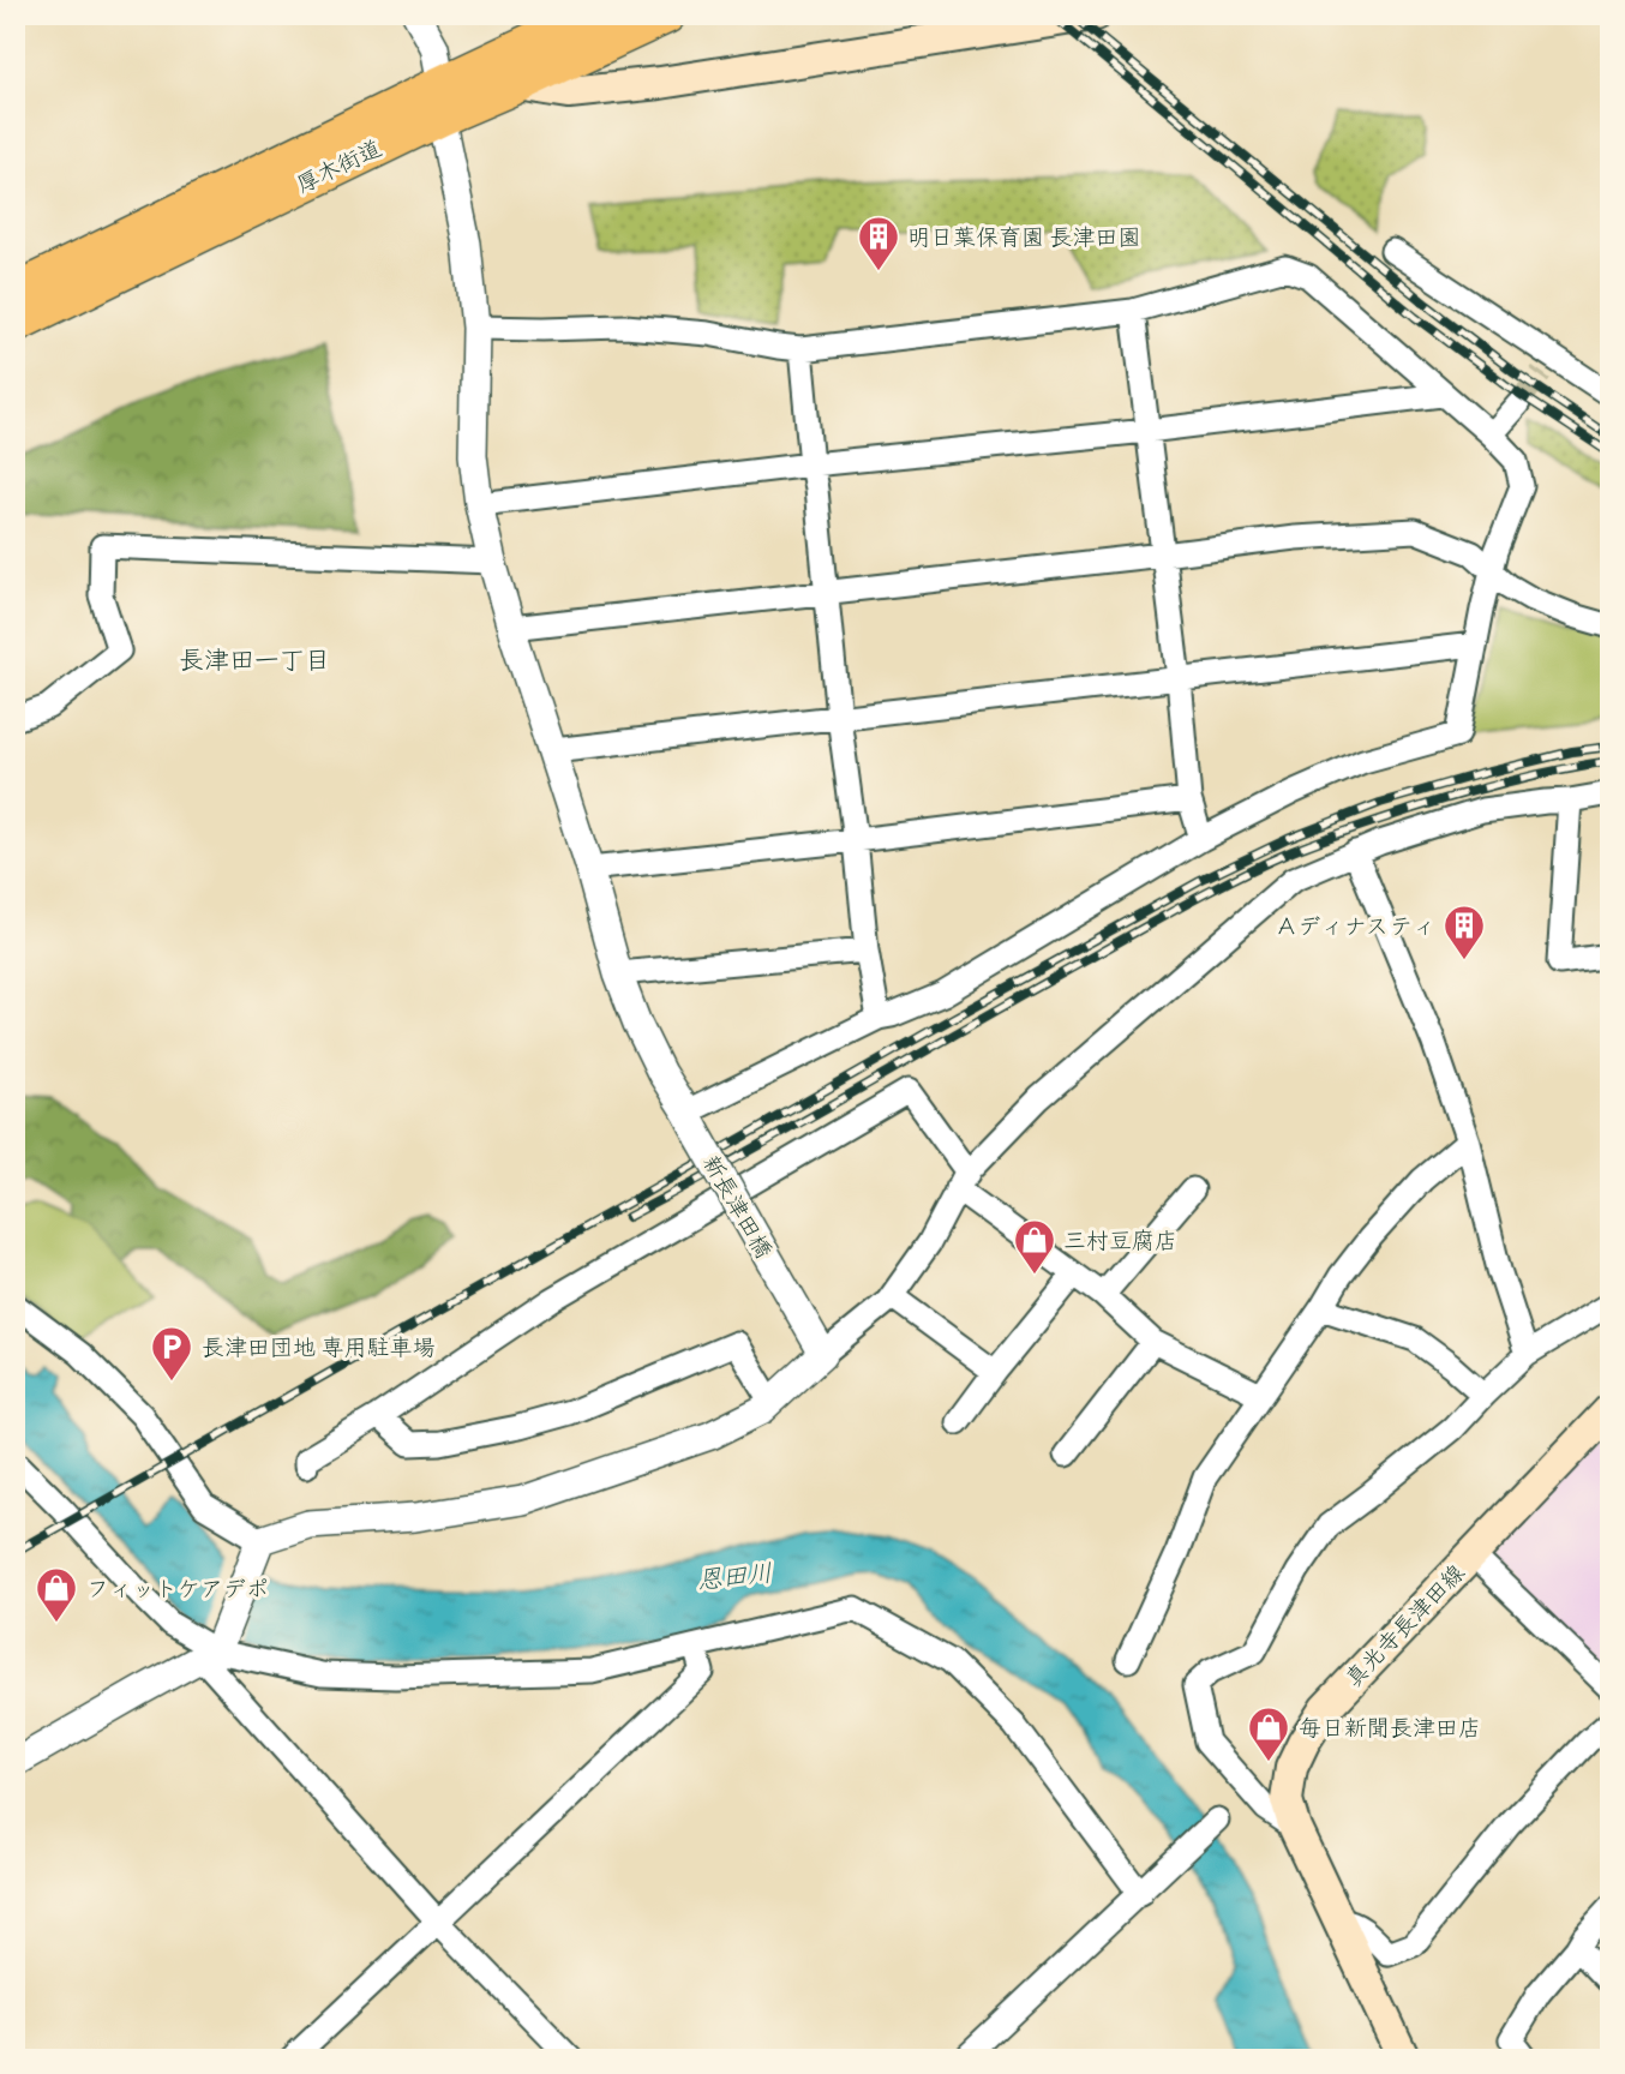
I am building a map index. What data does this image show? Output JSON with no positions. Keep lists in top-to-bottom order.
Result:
{
  "streets": {
    "highway": ["厚木街道"],
    "main road": ["真光寺長津田線"],
    "street": ["新長津田橋"]
  },
  "crossings": [
    ["厚木街道", "新長津田橋"]
  ],
  "districts": ["長津田一丁目"],
  "water": ["恩田川"],
  "places": {
    "building": ["明日葉保育園 長津田園", "Ａディナスティ"],
    "shop": ["三村豆腐店", "フィットケアデポ", "毎日新聞長津田店"],
    "parking": ["長津田団地 専用駐車場"]
  }
}
